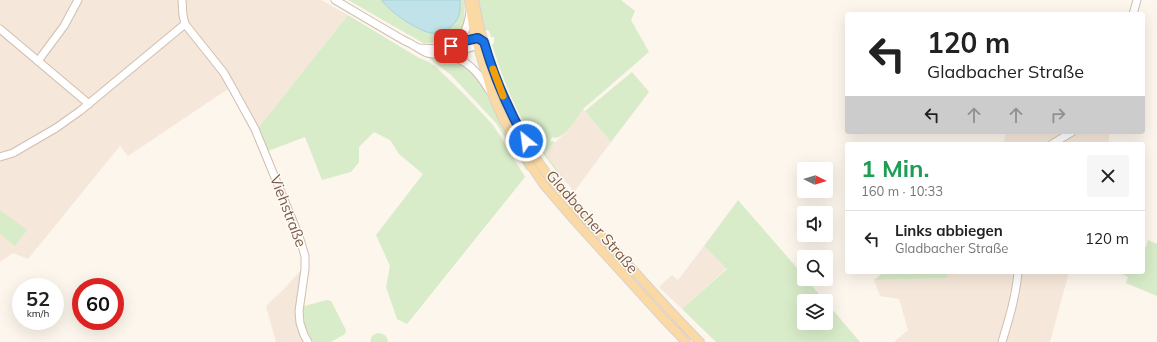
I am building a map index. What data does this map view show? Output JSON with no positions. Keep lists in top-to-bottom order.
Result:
{
  "streets": {
    "main road": ["Gladbacher Straße"],
    "street": ["Viehstraße"]
  },
  "north": "right",
  "page": {
    "turn": ["120 m", "Gladbacher Straße"],
    "heading": ["1 Min.", "160 m · 10:33"],
    "list": [
      {
        "name": "Links abbiegen",
        "note": "Gladbacher Straße",
        "value": "120 m"
      }
    ],
    "speed": "52 km/h",
    "limit": "60"
  }
}
